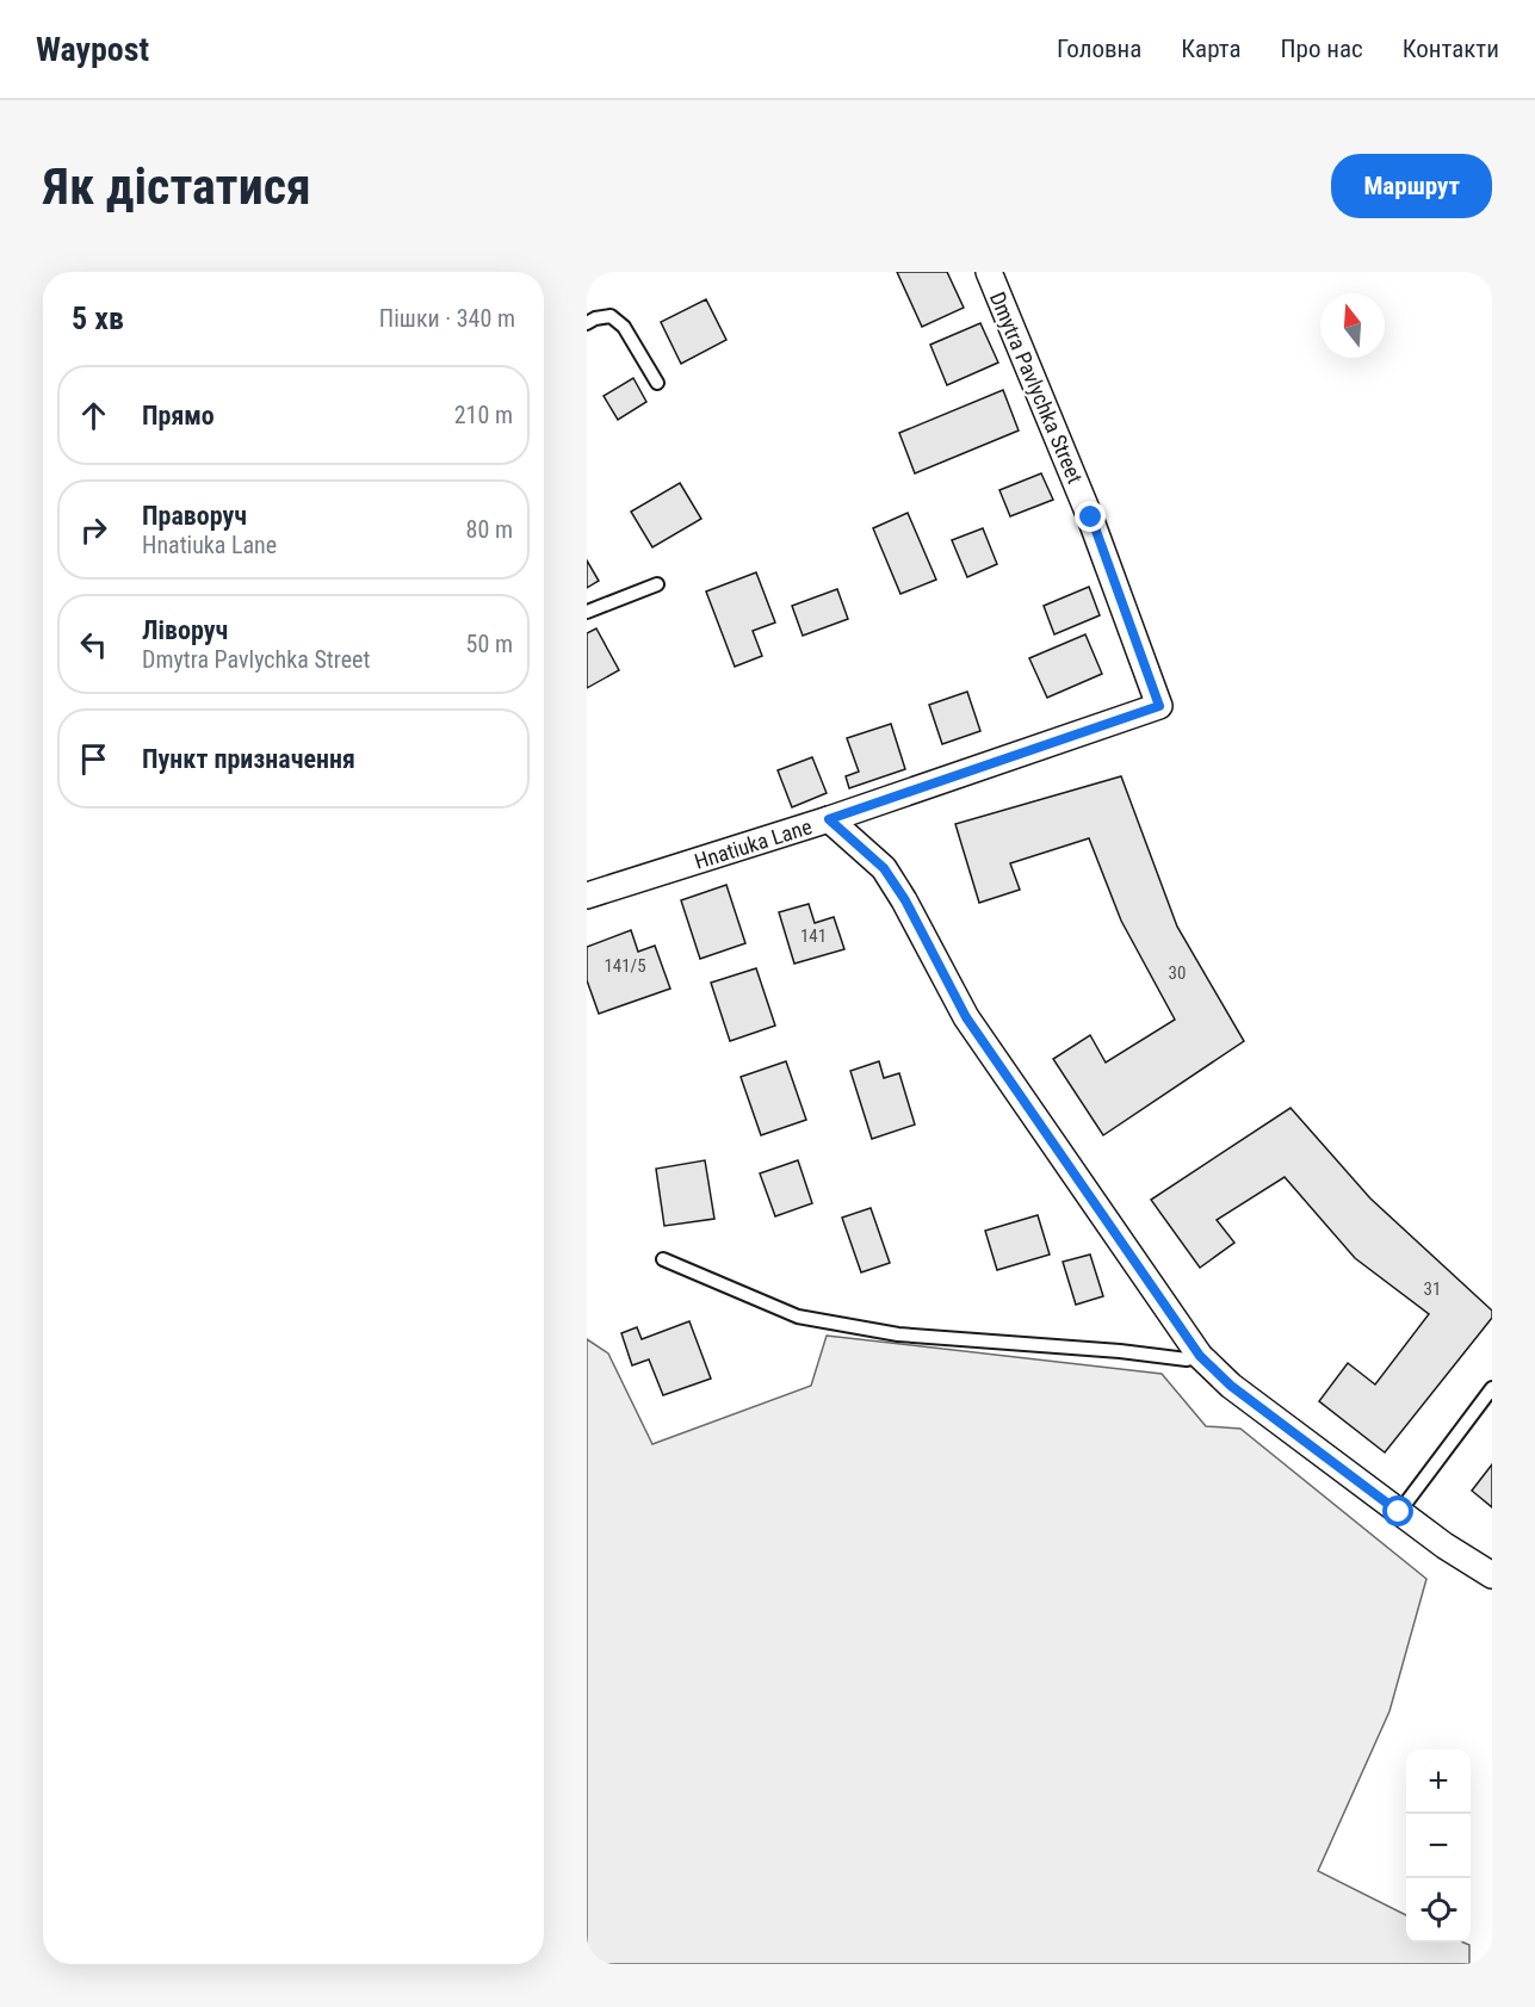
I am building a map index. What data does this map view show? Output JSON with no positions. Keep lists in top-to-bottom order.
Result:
{
  "streets": {
    "street": ["Dmytra Pavlychka Street", "Hnatiuka Lane"]
  },
  "crossings": [
    ["Dmytra Pavlychka Street", "Hnatiuka Lane"]
  ],
  "house_numbers": [
    "141",
    "141/5",
    "30",
    "31"
  ],
  "north": "top",
  "page": {
    "header": "Waypost",
    "nav": [
      "Головна",
      "Карта",
      "Про нас",
      "Контакти"
    ],
    "buttons": "Маршрут",
    "title": "Як дістатися",
    "heading": ["5 хв", "Пішки · 340 m"],
    "list": [
      ["Прямо", "210 m"],
      ["Праворуч", "Hnatiuka Lane", "80 m"],
      ["Ліворуч", "Dmytra Pavlychka Street", "50 m"],
      "Пункт призначення"
    ],
    "map_buttons": ["+", "−"]
  }
}
